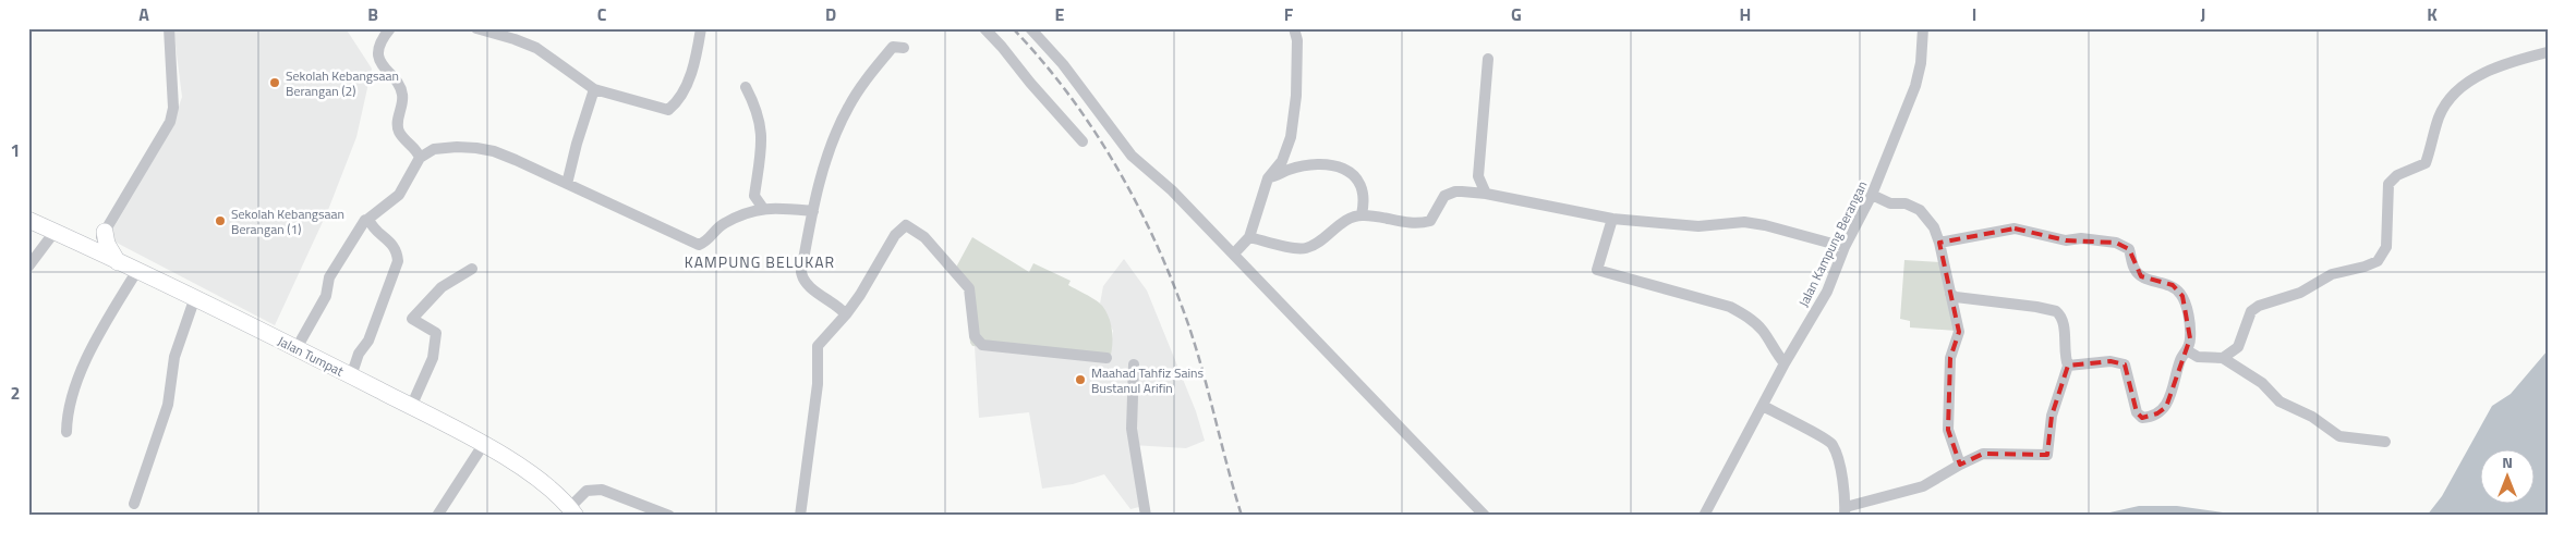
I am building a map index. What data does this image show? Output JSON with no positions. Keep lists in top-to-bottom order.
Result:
{
  "streets": {
    "main road": ["Jalan Tumpat"],
    "street": ["Jalan Kampung Berangan"]
  },
  "districts": ["KAMPUNG BELUKAR"],
  "places": ["Sekolah Kebangsaan Berangan (2)", "Sekolah Kebangsaan Berangan (1)", "Maahad Tahfiz Sains Bustanul Arifin"],
  "north": "top",
  "grid": {
    "columns": [
      "A",
      "B",
      "C",
      "D",
      "E",
      "F",
      "G",
      "H",
      "I",
      "J",
      "K"
    ],
    "rows": ["1", "2"]
  }
}
